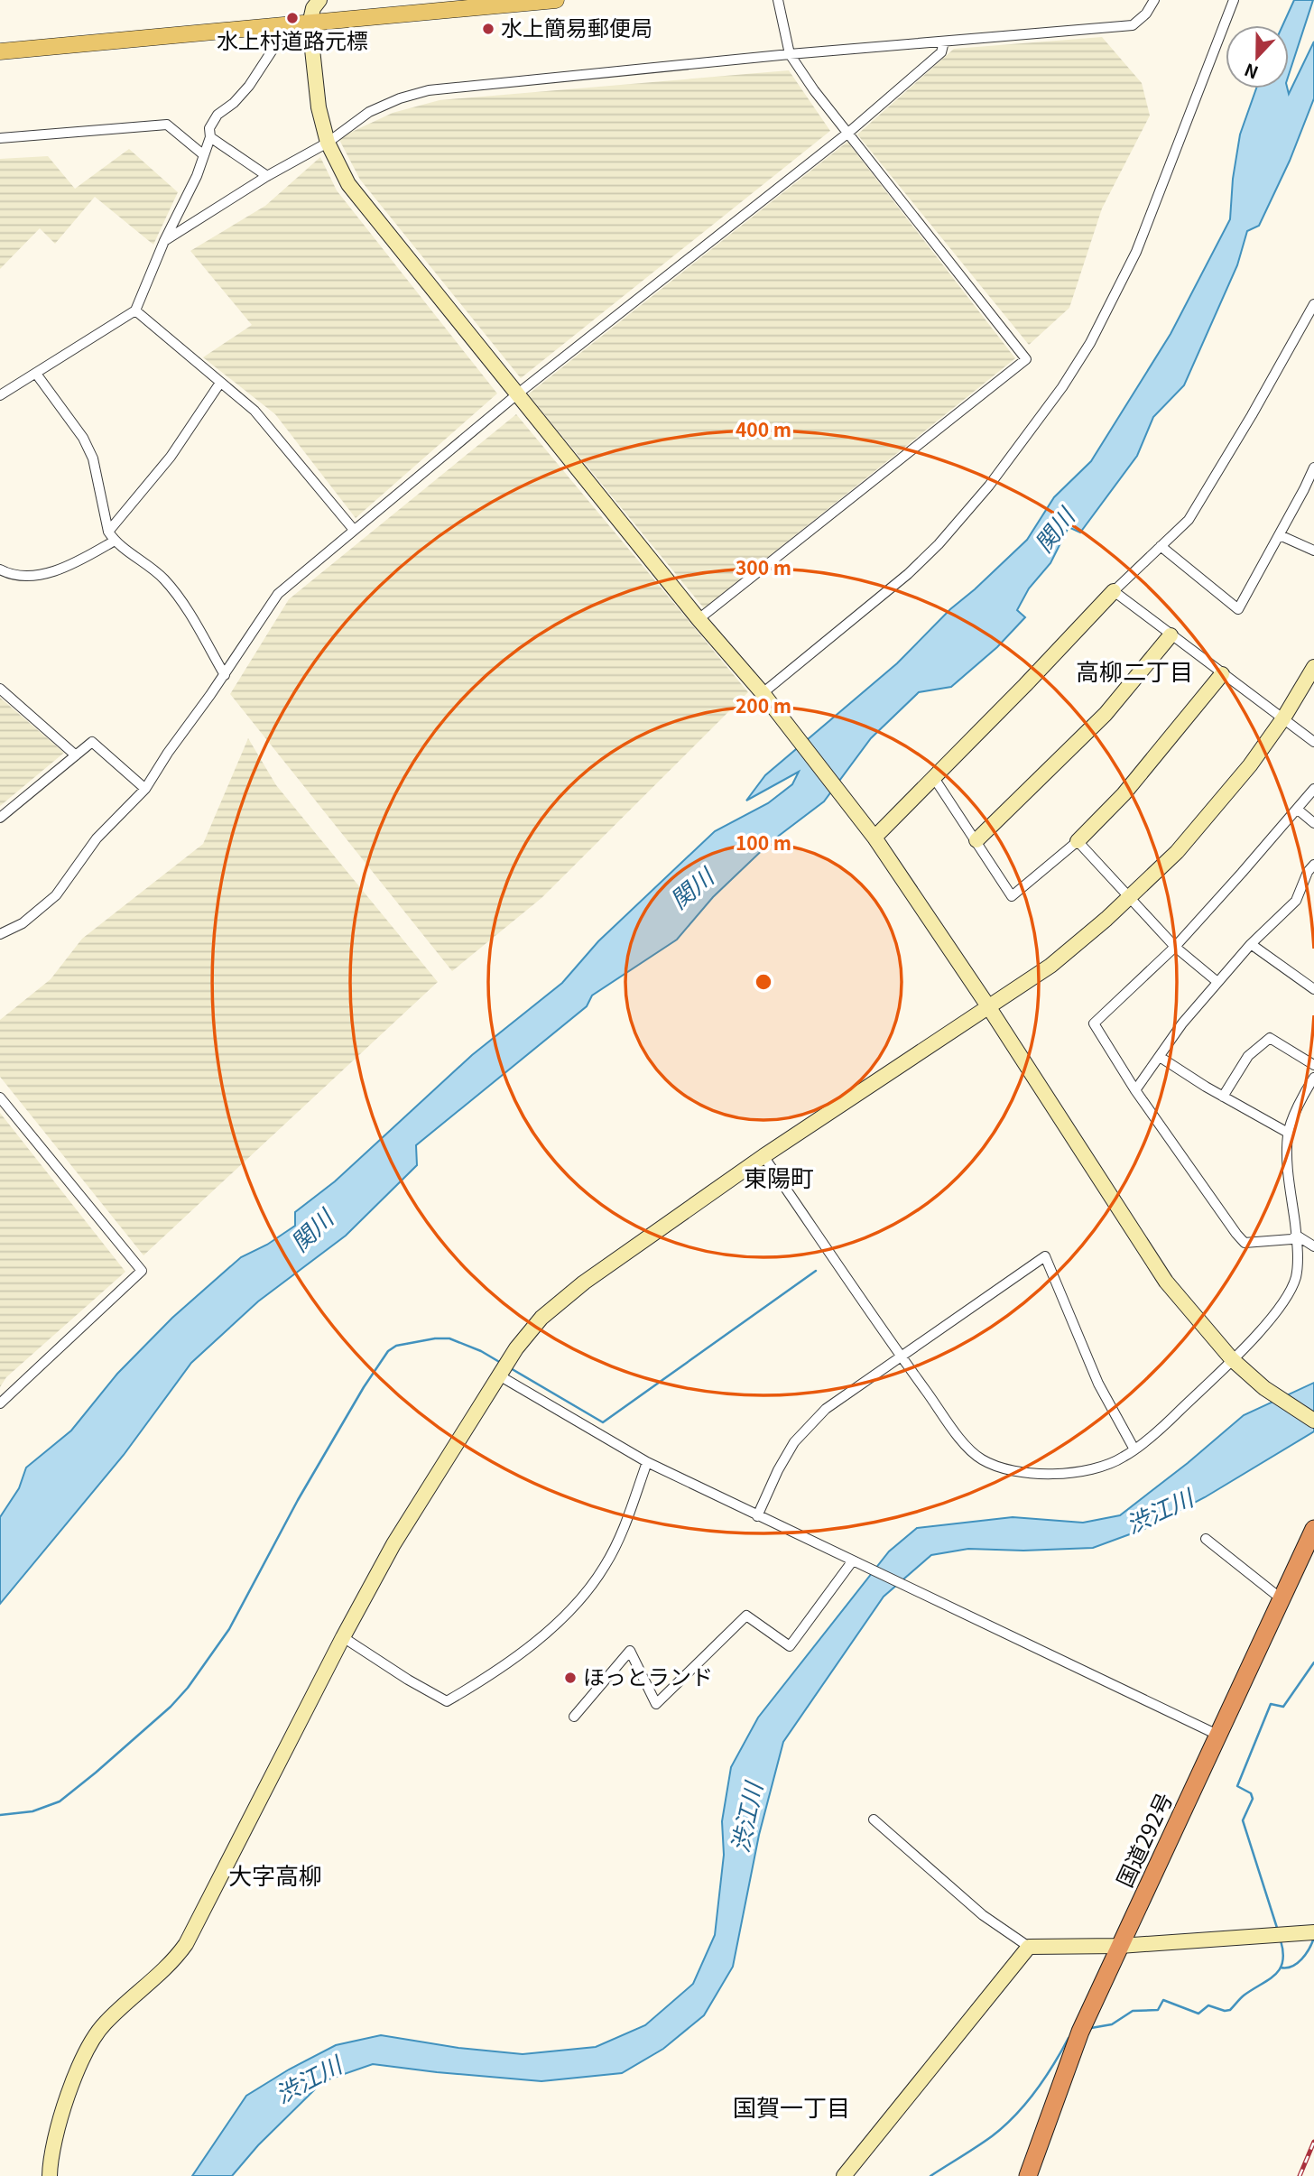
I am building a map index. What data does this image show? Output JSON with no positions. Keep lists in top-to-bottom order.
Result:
{
  "streets": {
    "highway": ["国道292号"]
  },
  "districts": [
    "高柳二丁目",
    "東陽町",
    "大字高柳",
    "国賀一丁目"
  ],
  "water": ["関川", "渋江川"],
  "places": ["水上村道路元標", "水上簡易郵便局", "ほっとランド"],
  "north": "bottom",
  "rings": [
    "400 m",
    "300 m",
    "200 m",
    "100 m"
  ]
}
